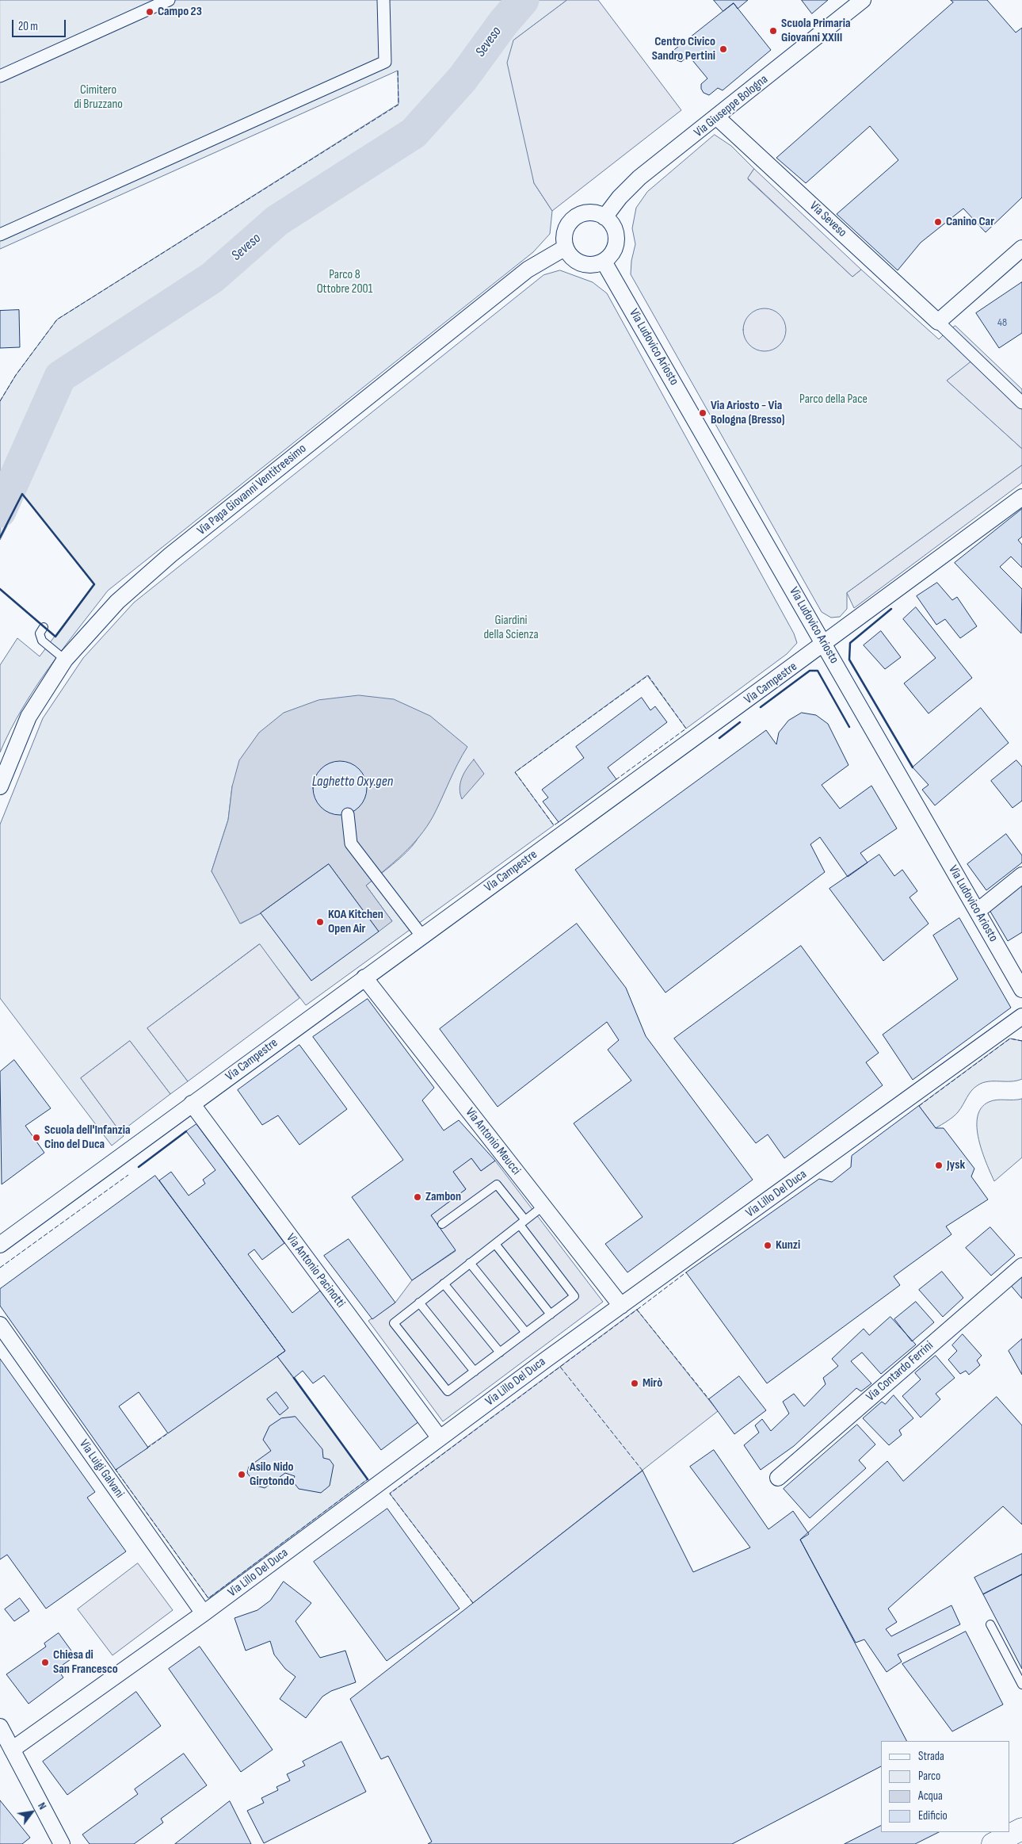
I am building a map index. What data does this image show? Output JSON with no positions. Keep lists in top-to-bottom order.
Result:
{
  "streets": {
    "street": [
      "Via Giuseppe Bologna",
      "Via Seveso",
      "Via Ludovico Ariosto",
      "Via Papa Giovanni Ventitreesimo",
      "Via Campestre",
      "Via Antonio Meucci",
      "Via Lillo Del Duca",
      "Via Antonio Pacinotti",
      "Via Contardo Ferrini",
      "Via Luigi Galvani"
    ]
  },
  "crossings": [
    ["Via Giuseppe Bologna", "Via Seveso"],
    ["Via Giuseppe Bologna", "Via Ludovico Ariosto"],
    ["Via Giuseppe Bologna", "Via Papa Giovanni Ventitreesimo"],
    ["Via Ludovico Ariosto", "Via Papa Giovanni Ventitreesimo"],
    ["Via Ludovico Ariosto", "Via Campestre"],
    ["Via Campestre", "Via Antonio Meucci"],
    ["Via Campestre", "Via Antonio Pacinotti"],
    ["Via Antonio Meucci", "Via Lillo Del Duca"],
    ["Via Lillo Del Duca", "Via Antonio Pacinotti"],
    ["Via Lillo Del Duca", "Via Luigi Galvani"]
  ],
  "water": ["Seveso", "Laghetto Oxy.gen"],
  "parks": [
    "Cimitero di Bruzzano",
    "Parco 8 Ottobre 2001",
    "Parco della Pace",
    "Giardini della Scienza"
  ],
  "places": [
    "Campo 23",
    "Scuola Primaria Giovanni XXIII",
    "Centro Civico Sandro Pertini",
    "Canino Car",
    "Via Ariosto - Via Bologna (Bresso)",
    "KOA Kitchen Open Air",
    "Scuola dell'Infanzia Cino del Duca",
    "Jysk",
    "Zambon",
    "Kunzi",
    "Mirò",
    "Asilo Nido Girotondo",
    "Chiesa di San Francesco"
  ],
  "house_numbers": ["48"],
  "legend": [
    "Strada",
    "Parco",
    "Acqua",
    "Edificio"
  ],
  "scale_bar": "20 m",
  "north": "top right"
}
